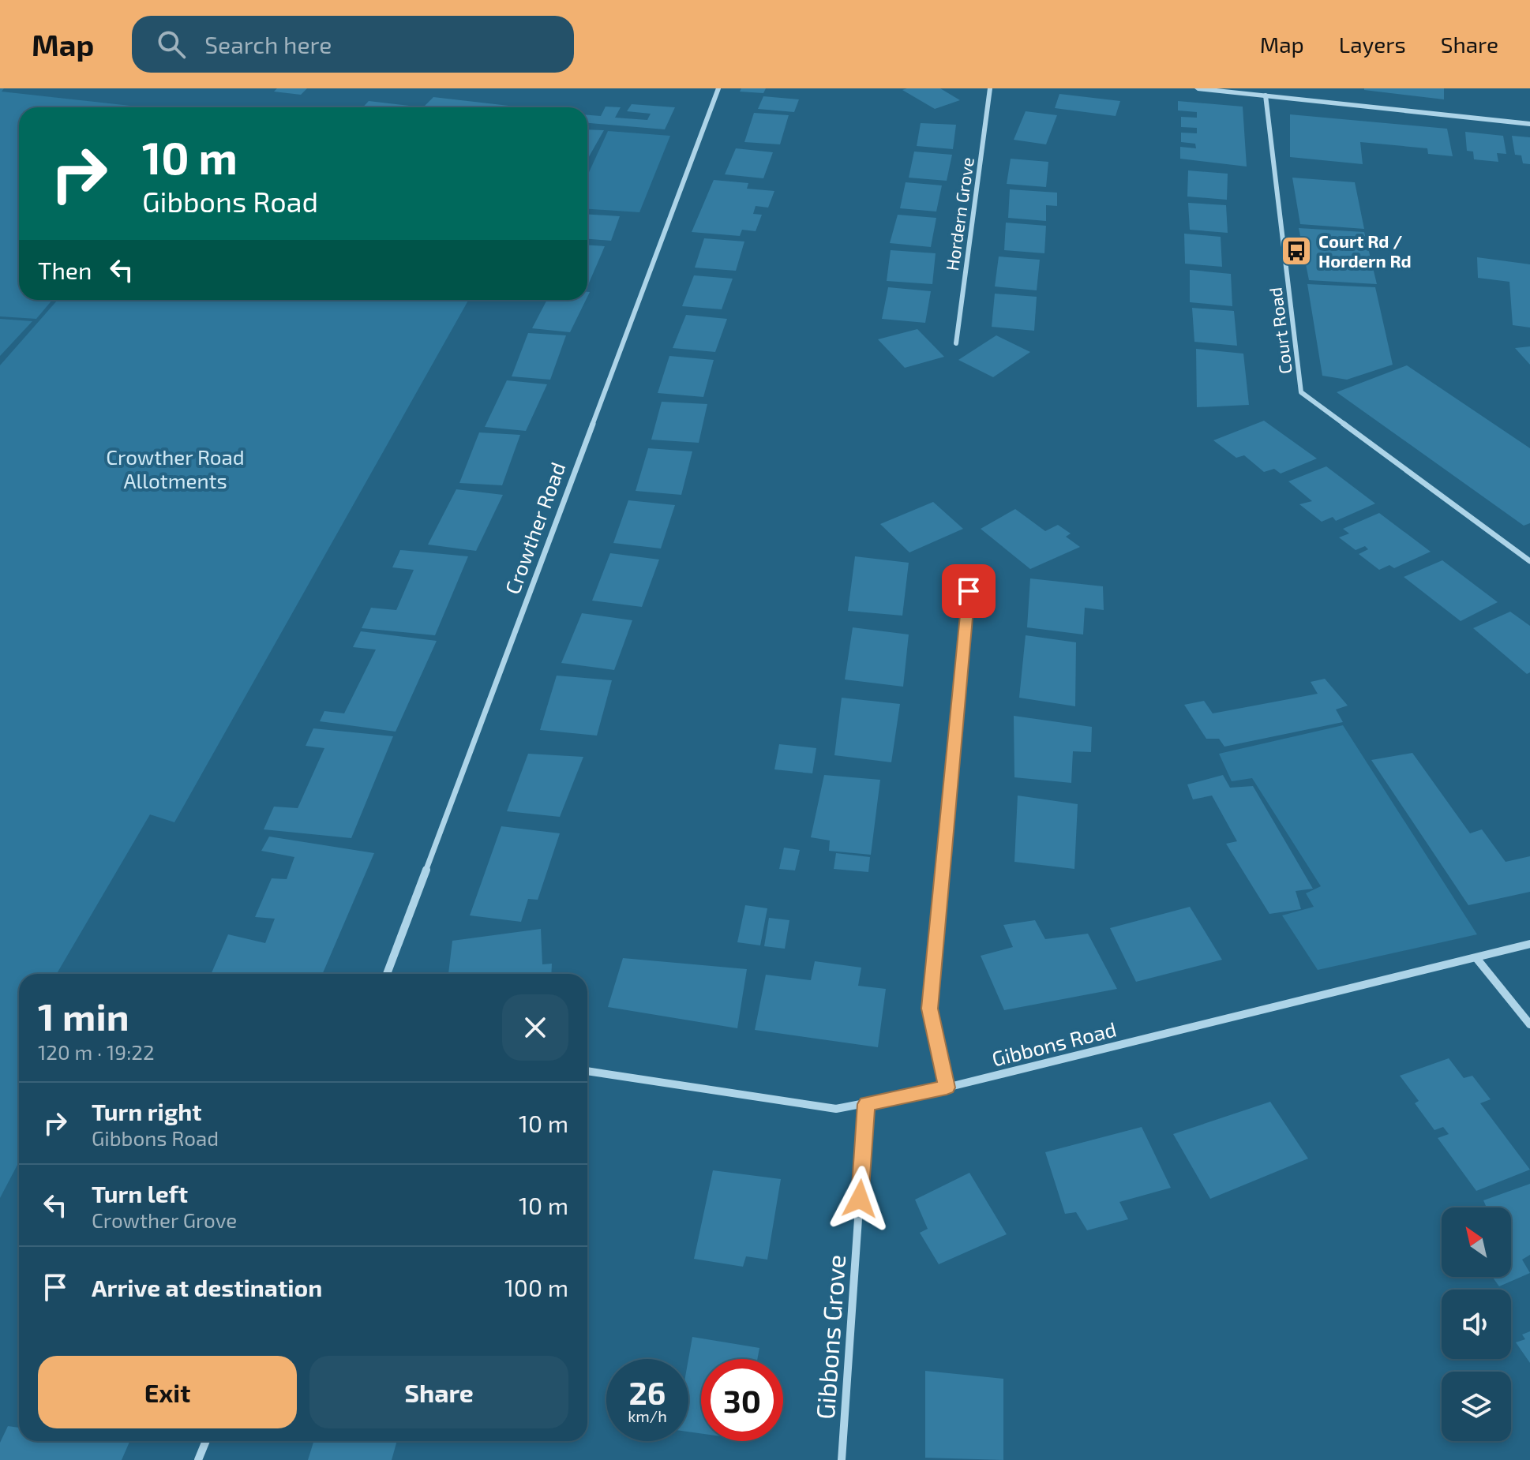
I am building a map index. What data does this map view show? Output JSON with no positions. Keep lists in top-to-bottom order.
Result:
{
  "streets": {
    "street": [
      "Hordern Grove",
      "Court Road",
      "Crowther Road",
      "Gibbons Road",
      "Gibbons Grove"
    ]
  },
  "crossings": [
    ["Gibbons Road", "Gibbons Grove"]
  ],
  "parks": ["Crowther Road Allotments"],
  "places": {
    "bus stop": ["Court Rd / Hordern Rd"]
  },
  "north": "top left",
  "page": {
    "header": "Map",
    "search": "Search here",
    "nav": ["Map", "Layers", "Share"],
    "turn": ["10 m", "Gibbons Road"],
    "then": "Then",
    "heading": ["1 min", "120 m · 19:22"],
    "list": [
      {
        "name": "Turn right",
        "note": "Gibbons Road",
        "value": "10 m"
      },
      {
        "name": "Turn left",
        "note": "Crowther Grove",
        "value": "10 m"
      },
      {
        "name": "Arrive at destination",
        "value": "100 m"
      }
    ],
    "buttons": ["Exit", "Share"],
    "speed": "26 km/h",
    "limit": "30"
  }
}
